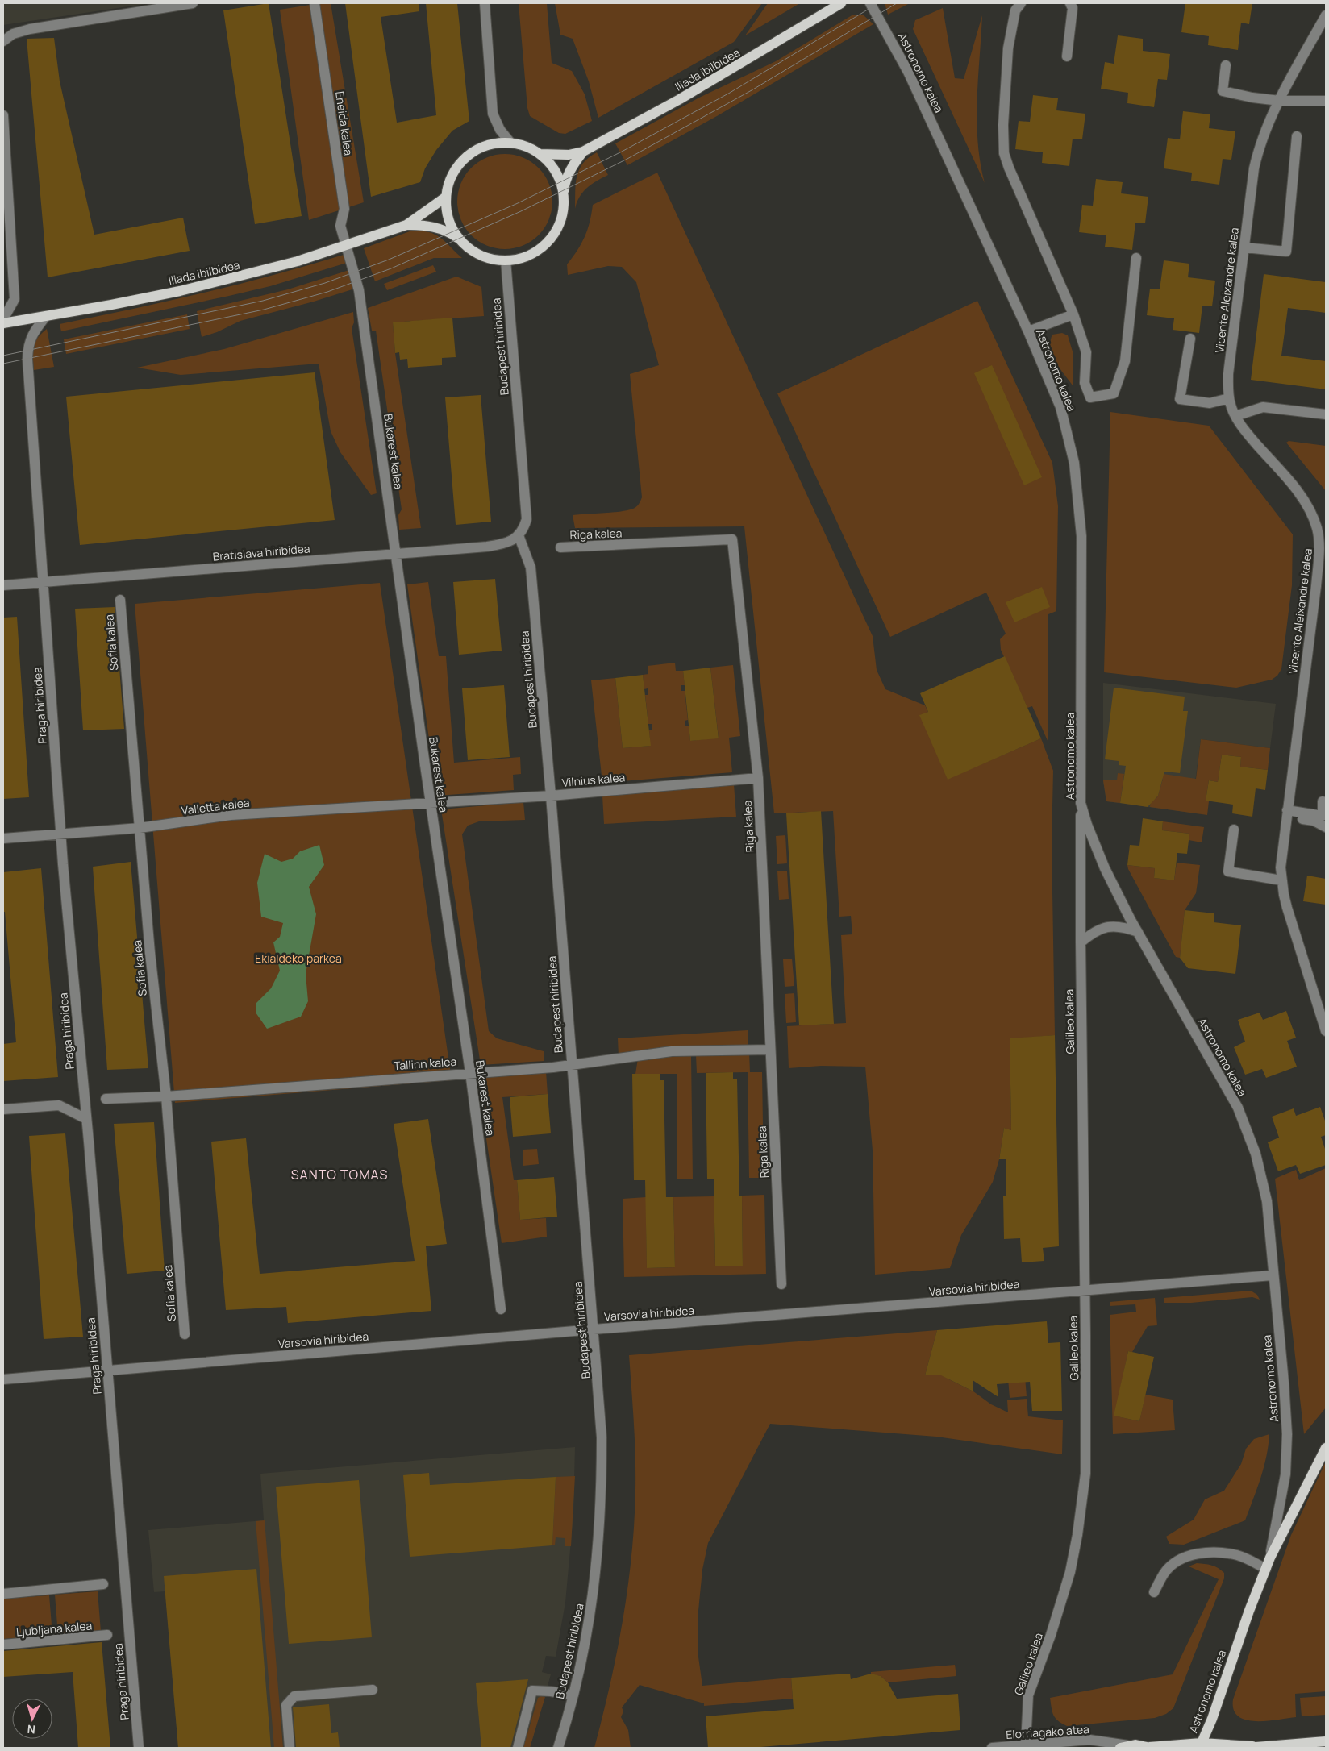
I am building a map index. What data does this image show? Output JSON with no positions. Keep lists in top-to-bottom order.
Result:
{
  "streets": {
    "main road": ["Iliada ibilbidea", "Astronomo kalea", "Elorriagako atea"],
    "street": [
      "Eneida kalea",
      "Vicente Aleixandre kalea",
      "Budapest hiribidea",
      "Bukarest kalea",
      "Riga kalea",
      "Bratislava hiribidea",
      "Sofia kalea",
      "Praga hiribidea",
      "Vilnius kalea",
      "Valletta kalea",
      "Galileo kalea",
      "Tallinn kalea",
      "Varsovia hiribidea",
      "Ljubljana kalea"
    ]
  },
  "crossings": [
    ["Iliada ibilbidea", "Eneida kalea"],
    ["Iliada ibilbidea", "Budapest hiribidea"],
    ["Iliada ibilbidea", "Bukarest kalea"],
    ["Iliada ibilbidea", "Praga hiribidea"],
    ["Astronomo kalea", "Galileo kalea"],
    ["Astronomo kalea", "Varsovia hiribidea"],
    ["Astronomo kalea", "Elorriagako atea"],
    ["Eneida kalea", "Bukarest kalea"],
    ["Budapest hiribidea", "Bratislava hiribidea"],
    ["Budapest hiribidea", "Vilnius kalea"],
    ["Budapest hiribidea", "Tallinn kalea"],
    ["Budapest hiribidea", "Varsovia hiribidea"],
    ["Bukarest kalea", "Bratislava hiribidea"],
    ["Bukarest kalea", "Vilnius kalea"],
    ["Bukarest kalea", "Valletta kalea"],
    ["Bukarest kalea", "Tallinn kalea"],
    ["Riga kalea", "Vilnius kalea"],
    ["Riga kalea", "Tallinn kalea"],
    ["Bratislava hiribidea", "Praga hiribidea"],
    ["Sofia kalea", "Valletta kalea"],
    ["Sofia kalea", "Tallinn kalea"],
    ["Praga hiribidea", "Valletta kalea"],
    ["Praga hiribidea", "Varsovia hiribidea"],
    ["Vilnius kalea", "Valletta kalea"],
    ["Galileo kalea", "Varsovia hiribidea"],
    ["Galileo kalea", "Elorriagako atea"]
  ],
  "districts": ["SANTO TOMAS"],
  "parks": ["Ekialdeko parkea"],
  "north": "bottom"
}
